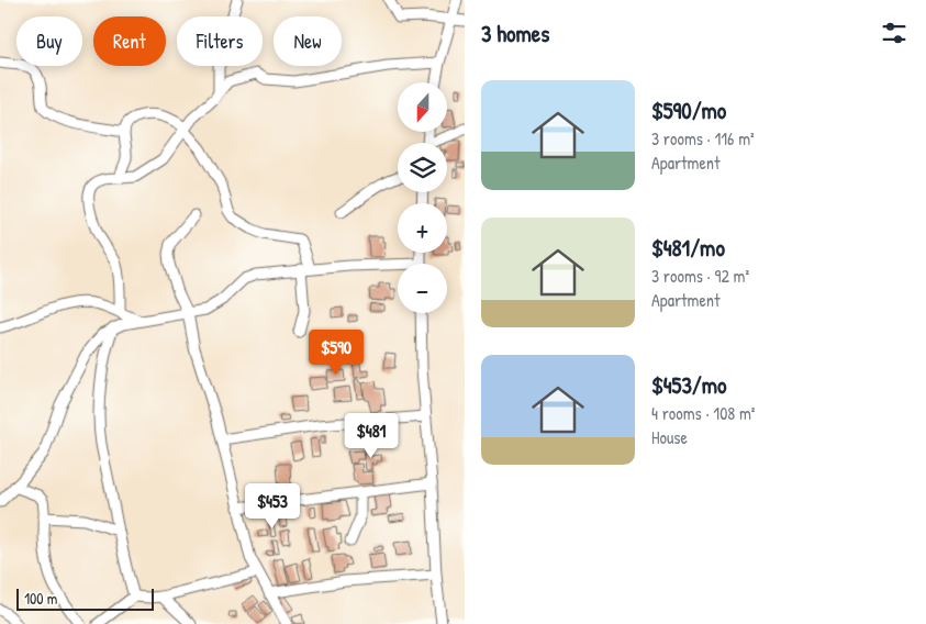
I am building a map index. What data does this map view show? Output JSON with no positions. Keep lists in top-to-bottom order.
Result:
{
  "scale_bar": "100 m",
  "north": "bottom",
  "page": {
    "heading": "3 homes",
    "chip": [
      "Buy",
      "Rent",
      "Filters",
      "New"
    ],
    "list": [
      {
        "name": "$590/mo",
        "note": "3 rooms · 116 m² · Apartment"
      },
      {
        "name": "$481/mo",
        "note": "3 rooms · 92 m² · Apartment"
      },
      {
        "name": "$453/mo",
        "note": "4 rooms · 108 m² · House"
      }
    ],
    "map_buttons": ["+", "−"],
    "price": ["$590", "$481", "$453"],
    "scale": "100 m"
  }
}
